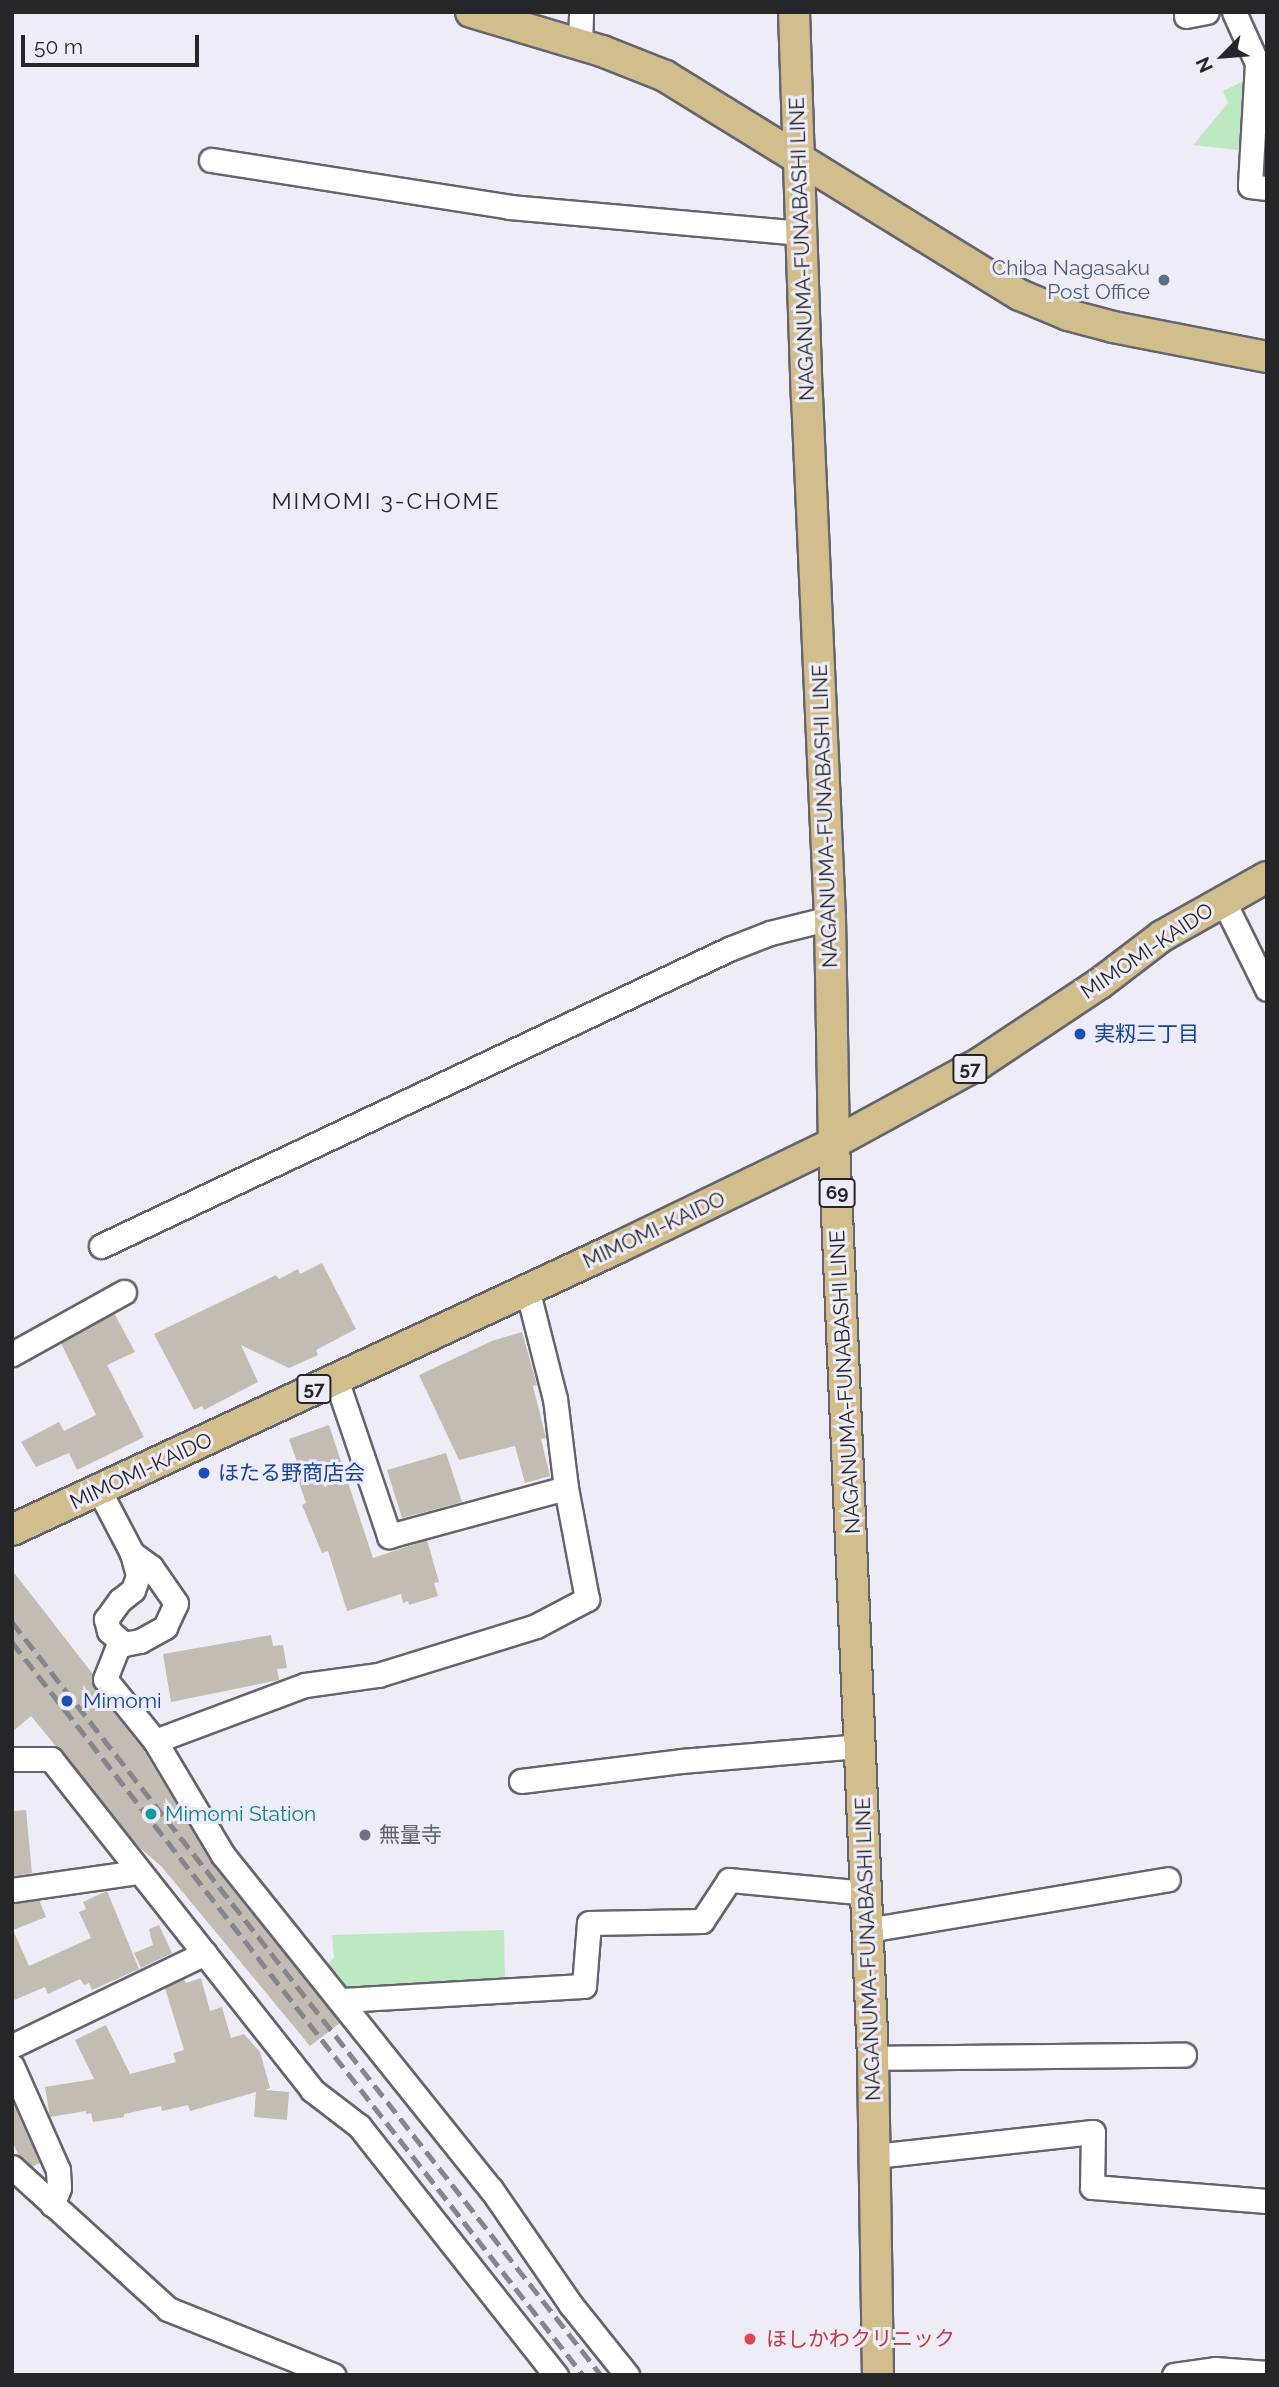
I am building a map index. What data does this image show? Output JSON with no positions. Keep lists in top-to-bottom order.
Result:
{
  "streets": {
    "main road": [
      "NAGANUMA-FUNABASHI LINE",
      "MIMOMI-KAIDO",
      "57",
      "69"
    ]
  },
  "crossings": [
    ["NAGANUMA-FUNABASHI LINE", "MIMOMI-KAIDO"]
  ],
  "districts": ["MIMOMI 3-CHOME"],
  "places": [
    "Chiba Nagasaku Post Office",
    "実籾三丁目",
    "ほたる野商店会",
    "Mimomi",
    "Mimomi Station",
    "無量寺",
    "ほしかわクリニック"
  ],
  "scale_bar": "50 m",
  "north": "bottom left"
}
